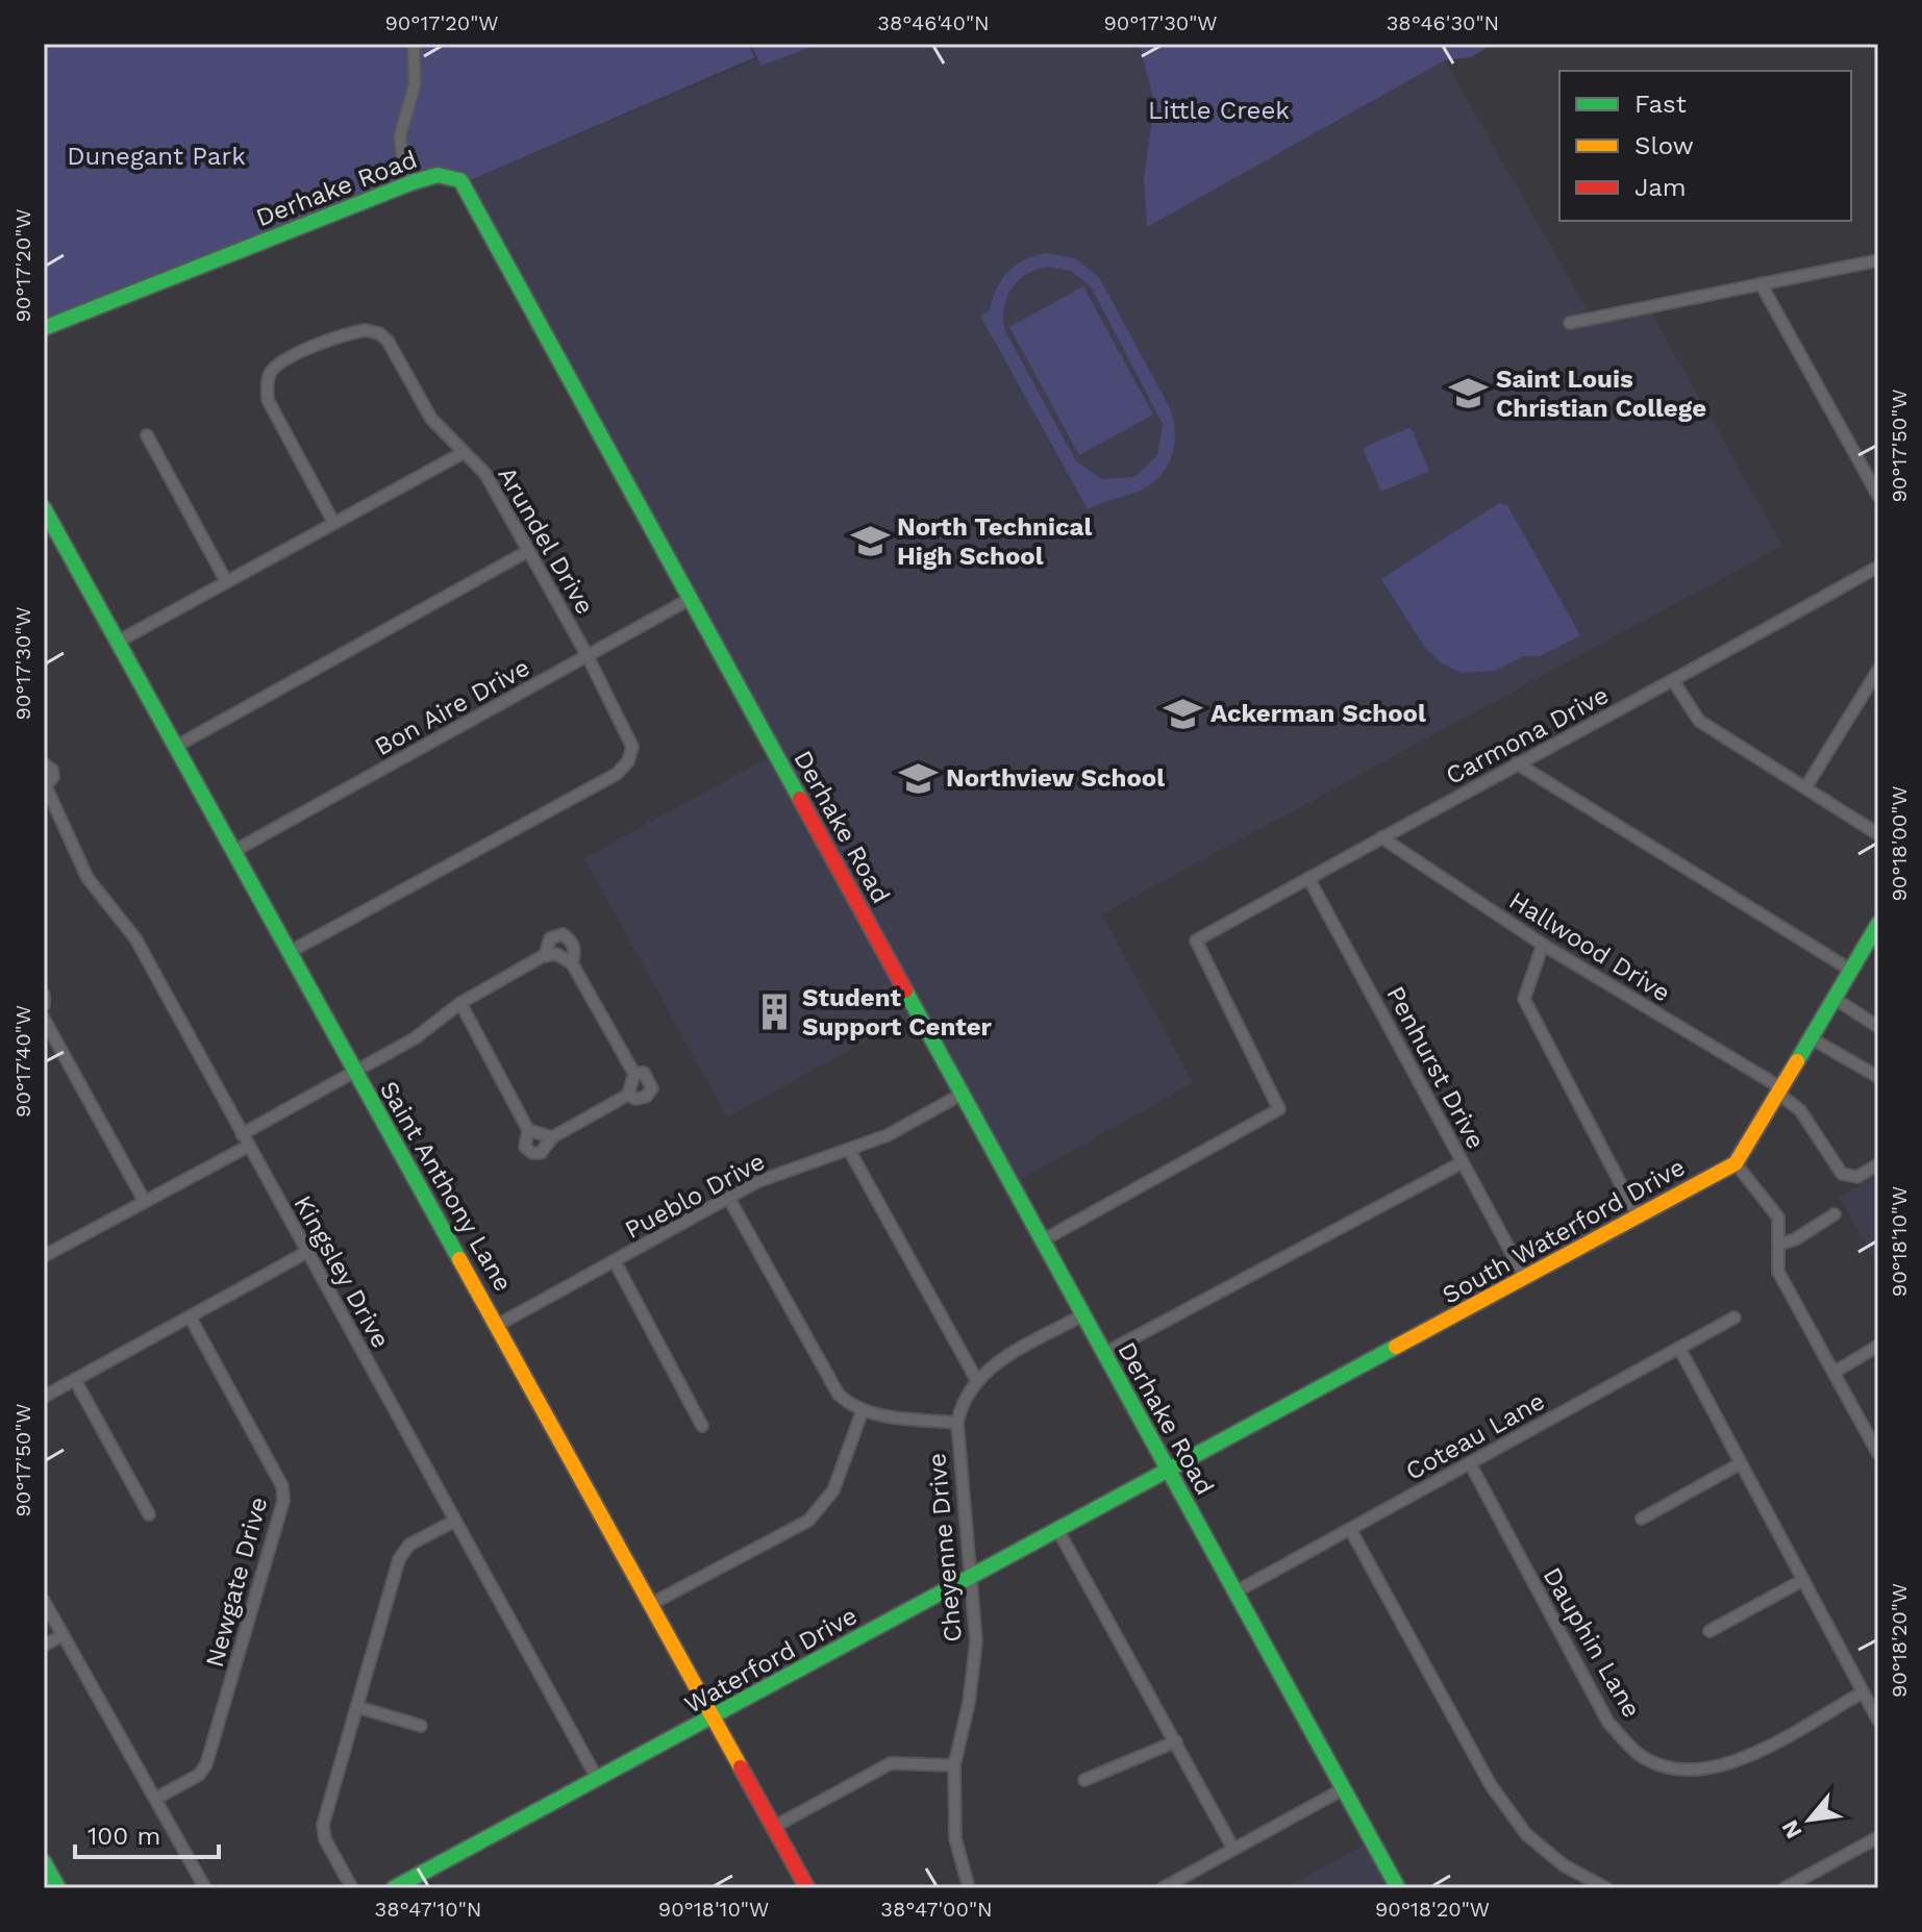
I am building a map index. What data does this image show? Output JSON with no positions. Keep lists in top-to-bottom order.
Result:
{
  "streets": {
    "street": [
      "Derhake Road",
      "Arundel Drive",
      "Bon Aire Drive",
      "Carmona Drive",
      "Hallwood Drive",
      "Penhurst Drive",
      "Saint Anthony Lane",
      "Pueblo Drive",
      "South Waterford Drive",
      "Kingsley Drive",
      "Coteau Lane",
      "Cheyenne Drive",
      "Newgate Drive",
      "Dauphin Lane",
      "Waterford Drive"
    ]
  },
  "crossings": [
    ["Derhake Road", "Bon Aire Drive"],
    ["Derhake Road", "Carmona Drive"],
    ["Derhake Road", "Pueblo Drive"],
    ["Derhake Road", "South Waterford Drive"],
    ["Derhake Road", "Coteau Lane"],
    ["Derhake Road", "Waterford Drive"],
    ["Arundel Drive", "Bon Aire Drive"],
    ["Arundel Drive", "Saint Anthony Lane"],
    ["Bon Aire Drive", "Saint Anthony Lane"],
    ["Carmona Drive", "Hallwood Drive"],
    ["Carmona Drive", "Penhurst Drive"],
    ["Penhurst Drive", "South Waterford Drive"],
    ["Saint Anthony Lane", "Pueblo Drive"],
    ["Saint Anthony Lane", "Waterford Drive"],
    ["South Waterford Drive", "Waterford Drive"],
    ["Kingsley Drive", "Waterford Drive"],
    ["Coteau Lane", "Dauphin Lane"],
    ["Cheyenne Drive", "Waterford Drive"]
  ],
  "parks": ["Little Creek", "Dunegant Park"],
  "places": {
    "school or university": [
      "Saint Louis Christian College",
      "North Technical High School",
      "Ackerman School",
      "Northview School"
    ],
    "building": ["Student Support Center"]
  },
  "legend": ["Fast", "Slow", "Jam"],
  "scale_bar": "100 m",
  "north": "bottom left",
  "coordinates": [
    "90°17'20\"W",
    "38°46'40\"N",
    "90°17'30\"W",
    "38°46'30\"N",
    "90°17'50\"W",
    "90°18'00\"W",
    "90°17'40\"W",
    "90°18'10\"W",
    "90°18'20\"W",
    "38°47'10\"N",
    "38°47'00\"N"
  ]
}
